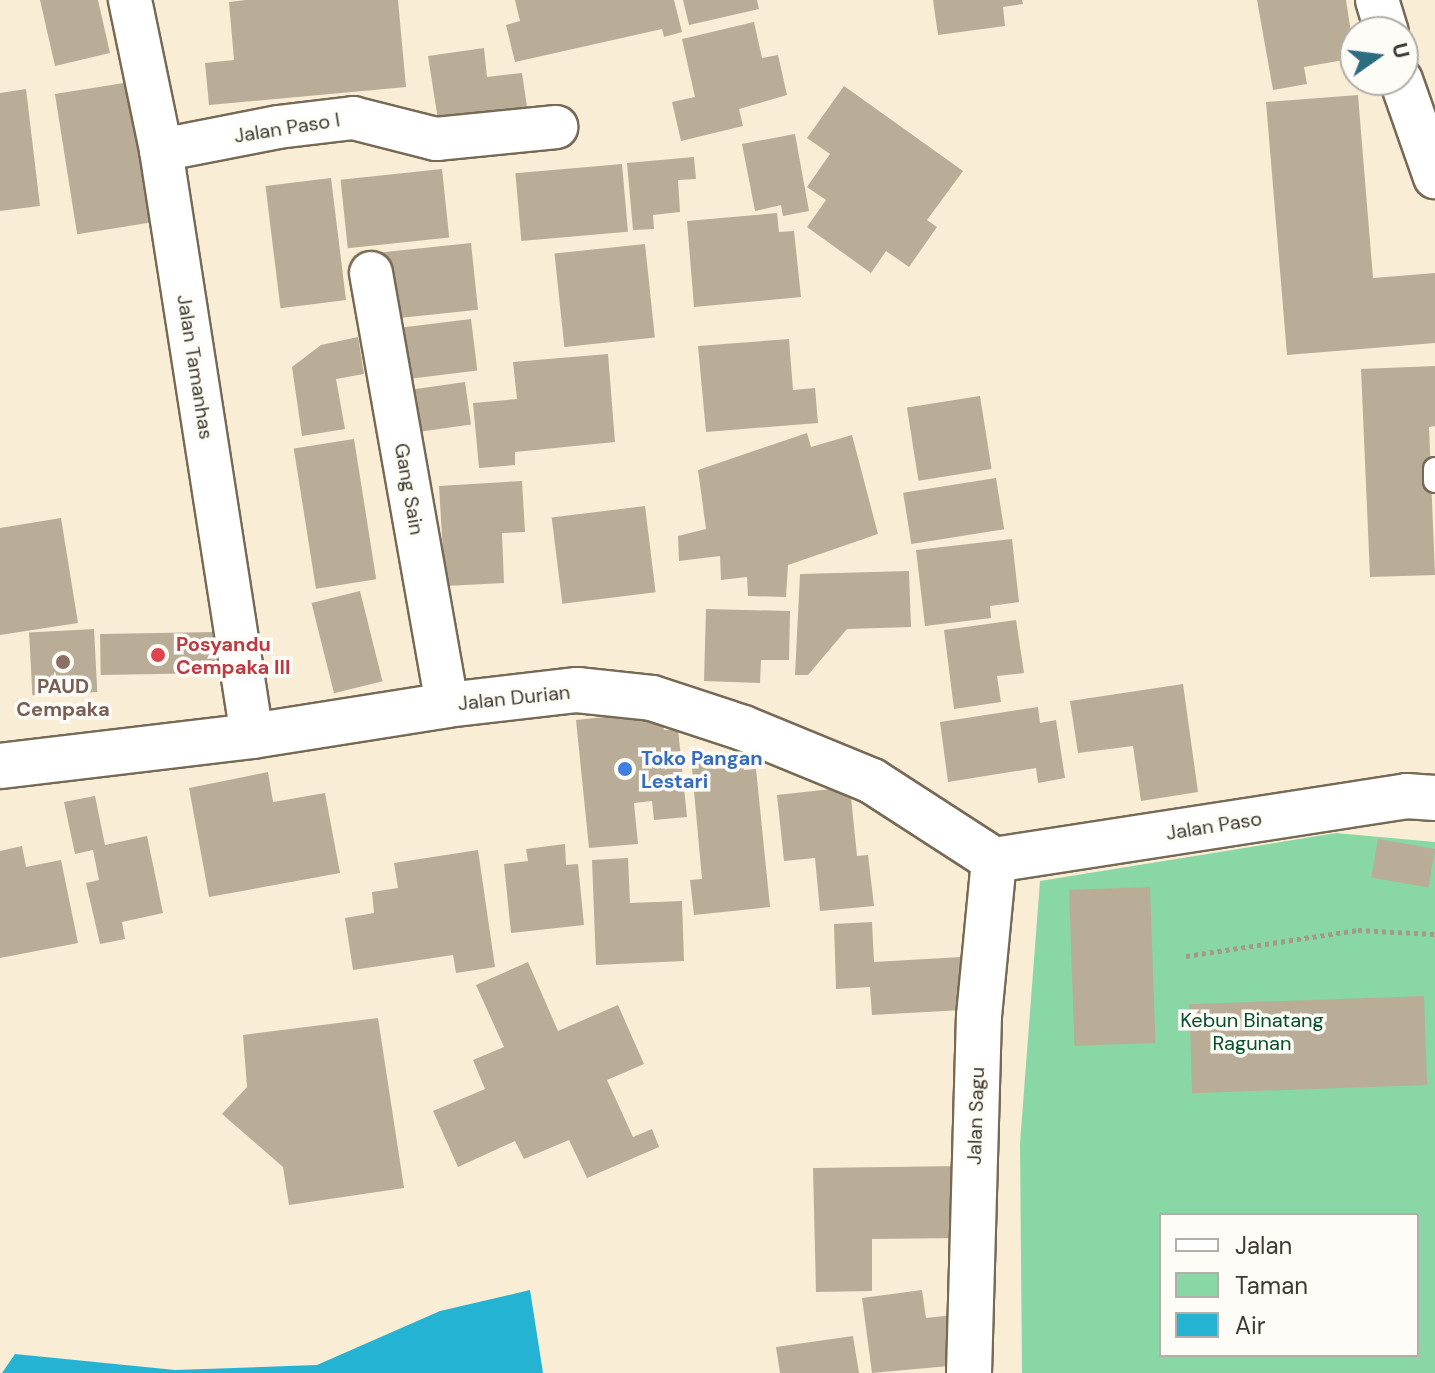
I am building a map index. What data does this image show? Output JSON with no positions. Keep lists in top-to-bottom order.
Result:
{
  "streets": {
    "main road": ["Jalan Durian", "Jalan Paso", "Jalan Sagu"],
    "street": ["Jalan Paso I", "Jalan Tamanhas", "Gang Sain"]
  },
  "crossings": [
    ["Jalan Paso I", "Jalan Tamanhas"],
    ["Jalan Tamanhas", "Jalan Durian"],
    ["Gang Sain", "Jalan Durian"],
    ["Jalan Durian", "Jalan Paso"],
    ["Jalan Durian", "Jalan Sagu"],
    ["Jalan Paso", "Jalan Sagu"]
  ],
  "parks": ["Kebun Binatang Ragunan"],
  "places": ["Posyandu Cempaka III", "PAUD Cempaka", "Toko Pangan Lestari"],
  "legend": ["Jalan", "Taman", "Air"],
  "north": "right"
}
